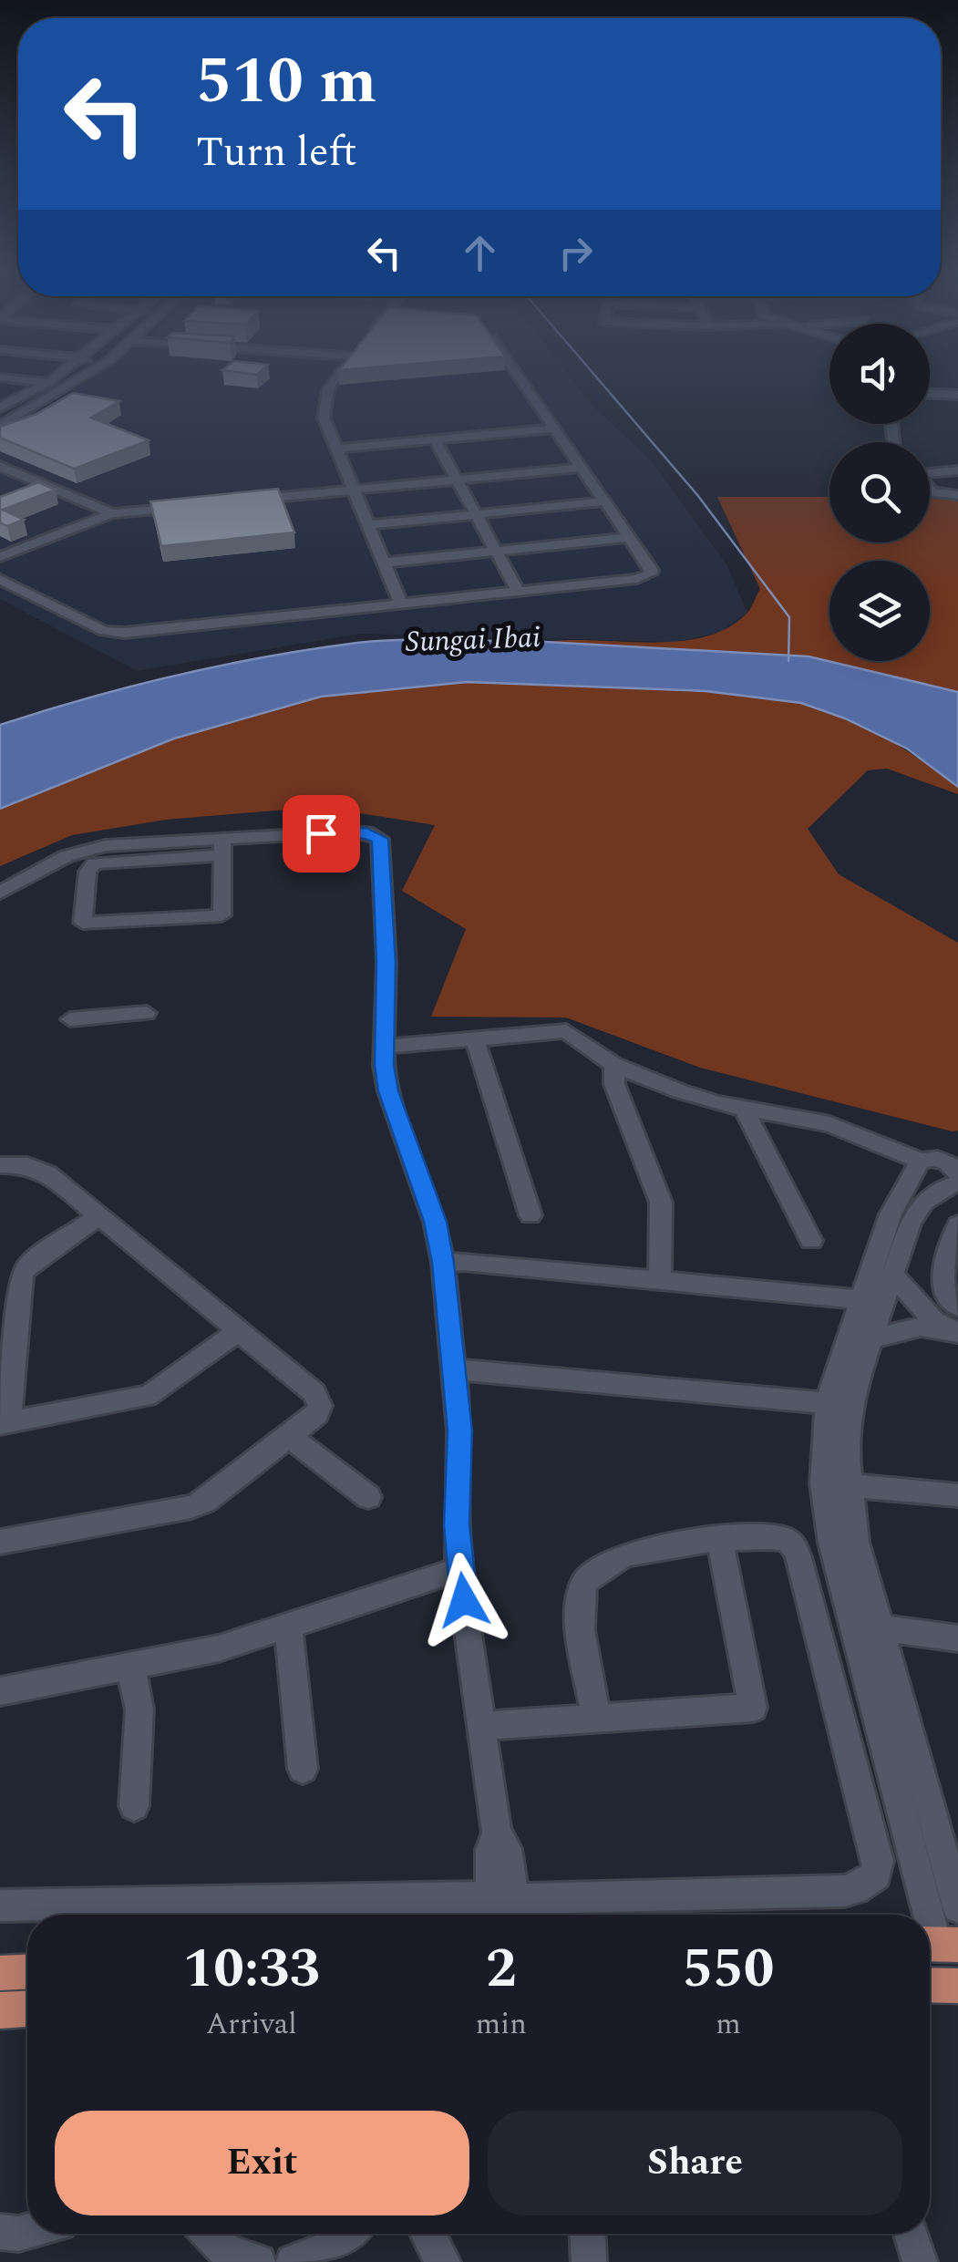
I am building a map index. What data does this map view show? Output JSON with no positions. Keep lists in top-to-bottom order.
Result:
{
  "water": ["Sungai Ibai"],
  "page": {
    "turn": ["510 m", "Turn left"],
    "eta": [
      "10:33",
      "Arrival",
      "2",
      "min",
      "550",
      "m"
    ],
    "buttons": ["Exit", "Share"]
  }
}
